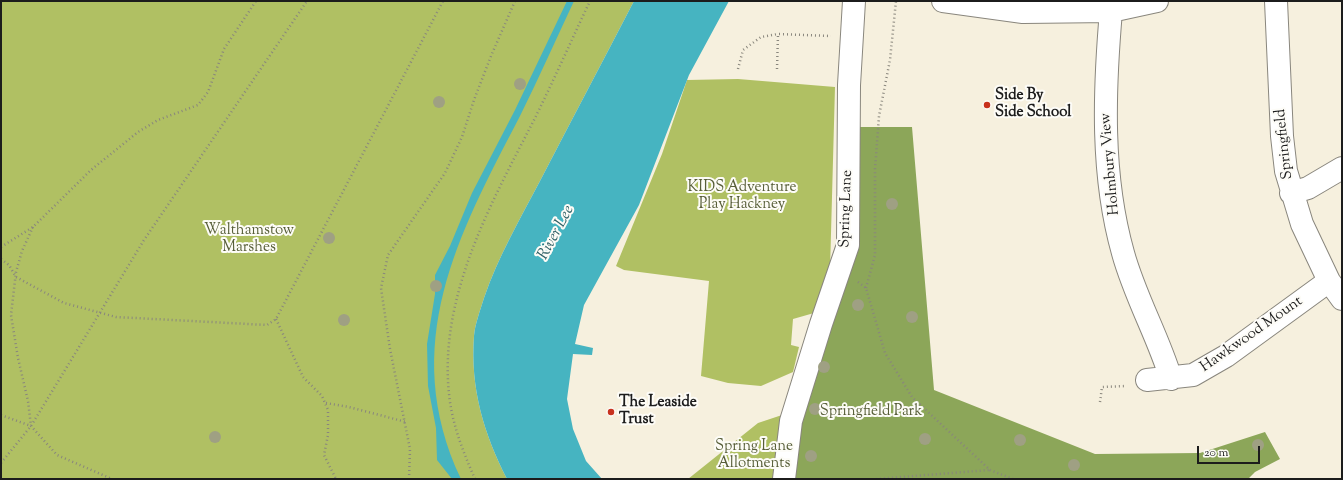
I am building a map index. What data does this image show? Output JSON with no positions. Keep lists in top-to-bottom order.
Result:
{
  "streets": {
    "street": [
      "Springfield",
      "Holmbury View",
      "Spring Lane",
      "Hawkwood Mount"
    ]
  },
  "crossings": [
    ["Springfield", "Hawkwood Mount"],
    ["Holmbury View", "Hawkwood Mount"]
  ],
  "water": ["River Lee"],
  "parks": [
    "KIDS Adventure Play Hackney",
    "Walthamstow Marshes",
    "Springfield Park",
    "Spring Lane Allotments"
  ],
  "places": ["Side By Side School", "The Leaside Trust"],
  "scale_bar": "20 m"
}
